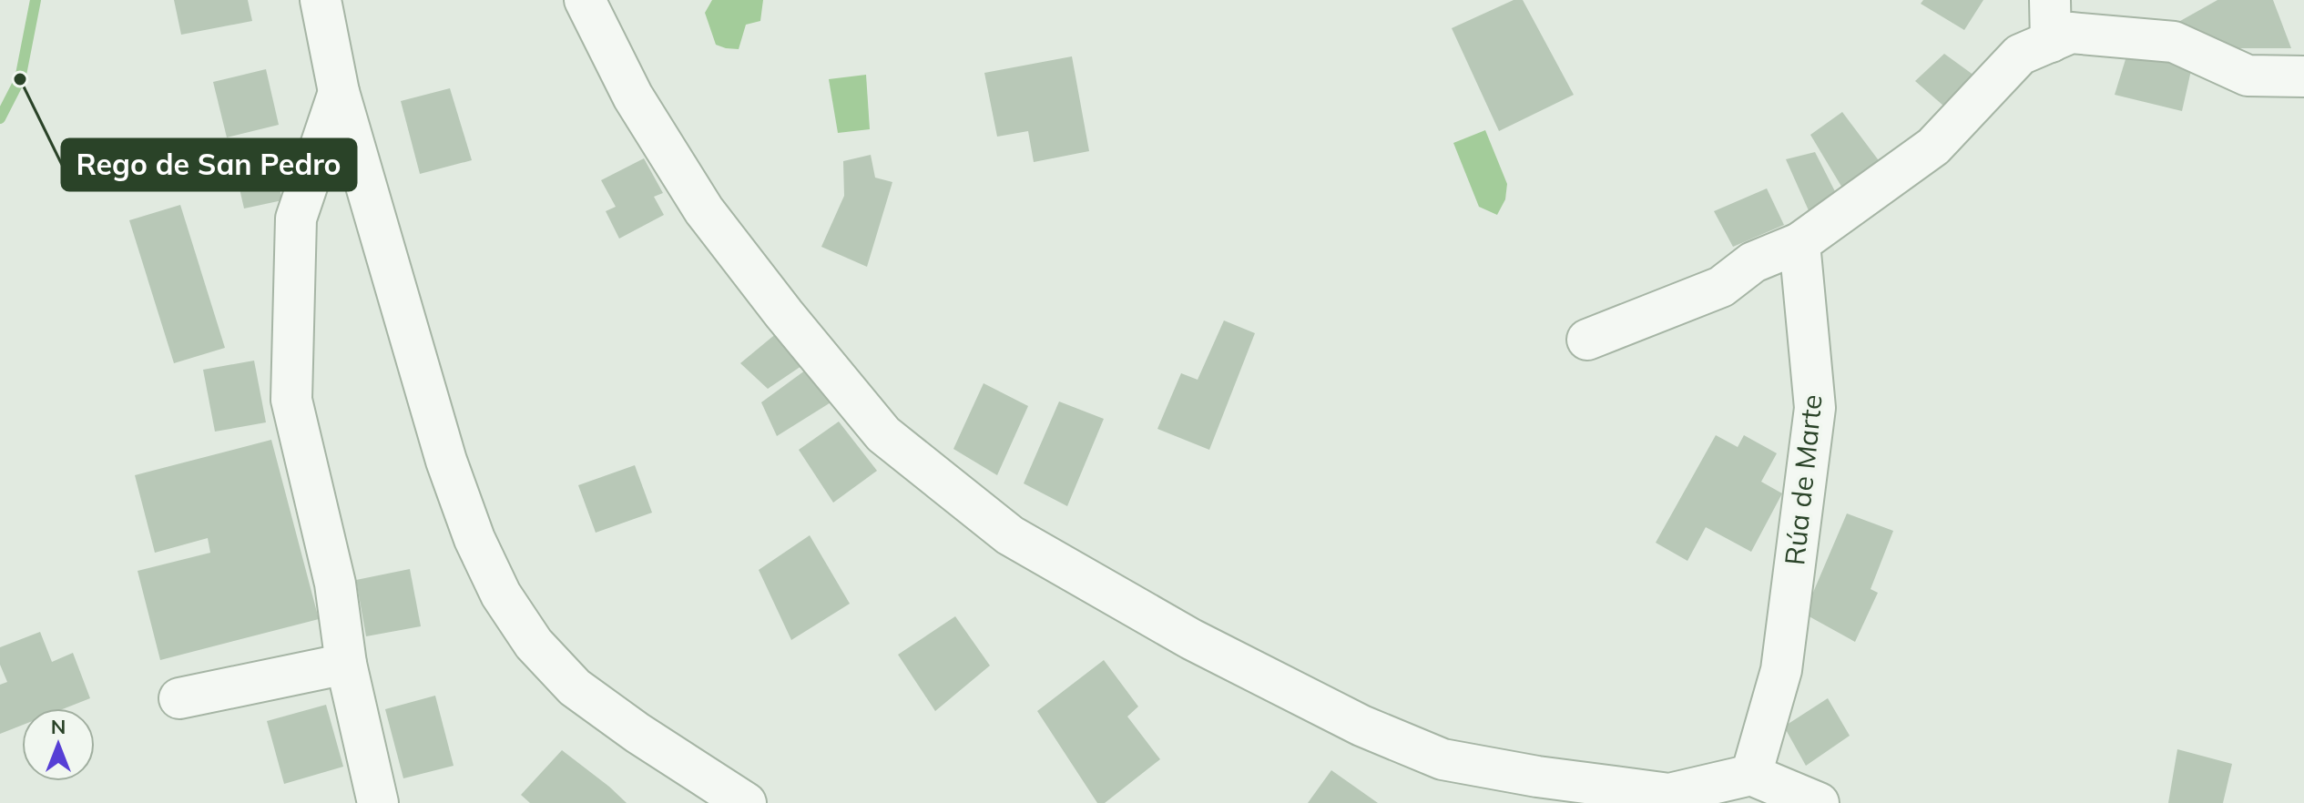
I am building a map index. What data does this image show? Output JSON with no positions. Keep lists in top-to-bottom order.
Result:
{
  "streets": {
    "street": ["Rúa de Marte"]
  },
  "places": ["Rego de San Pedro"],
  "north": "top"
}
